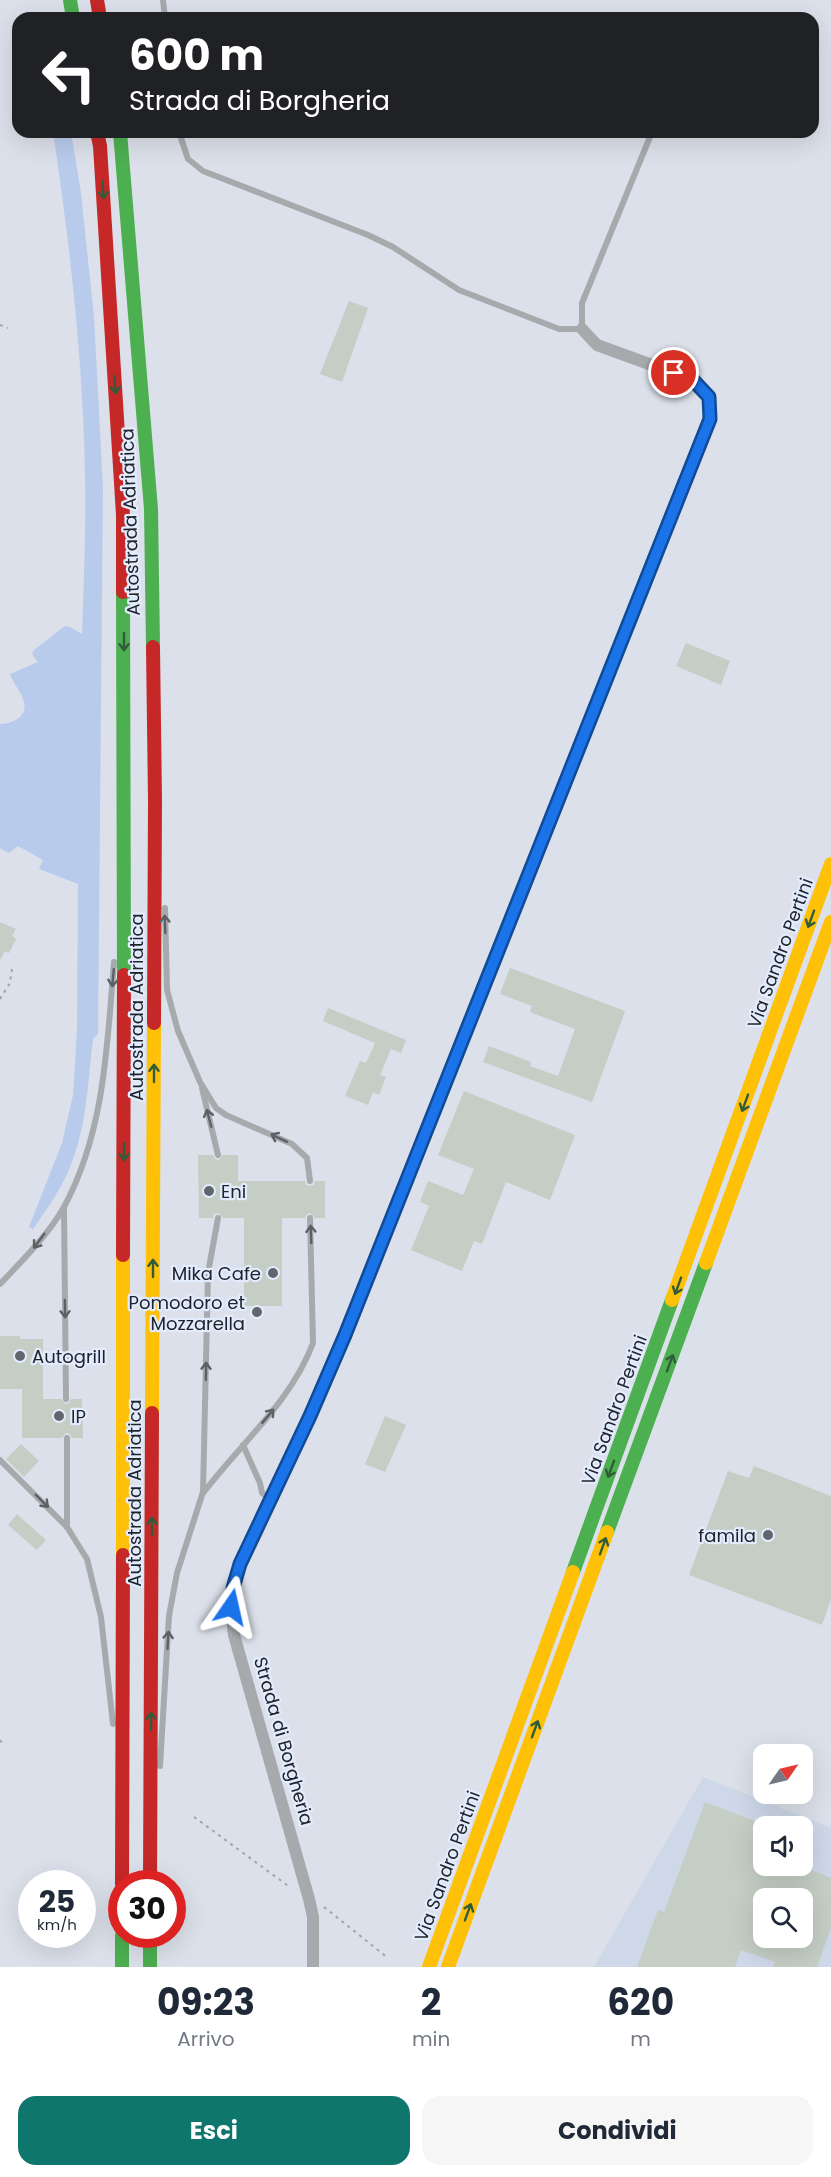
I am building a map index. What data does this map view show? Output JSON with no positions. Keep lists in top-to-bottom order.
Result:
{
  "streets": {
    "main road": ["Autostrada Adriatica", "Via Sandro Pertini"],
    "street": ["Strada di Borgheria"]
  },
  "places": [
    "Eni",
    "Mika Cafe",
    "Pomodoro et Mozzarella",
    "Autogrill",
    "IP",
    "famila"
  ],
  "north": "top right",
  "page": {
    "turn": ["600 m", "Strada di Borgheria"],
    "speed": "25 km/h",
    "limit": "30",
    "eta": [
      "09:23",
      "Arrivo",
      "2",
      "min",
      "620",
      "m"
    ],
    "buttons": ["Esci", "Condividi"]
  }
}
